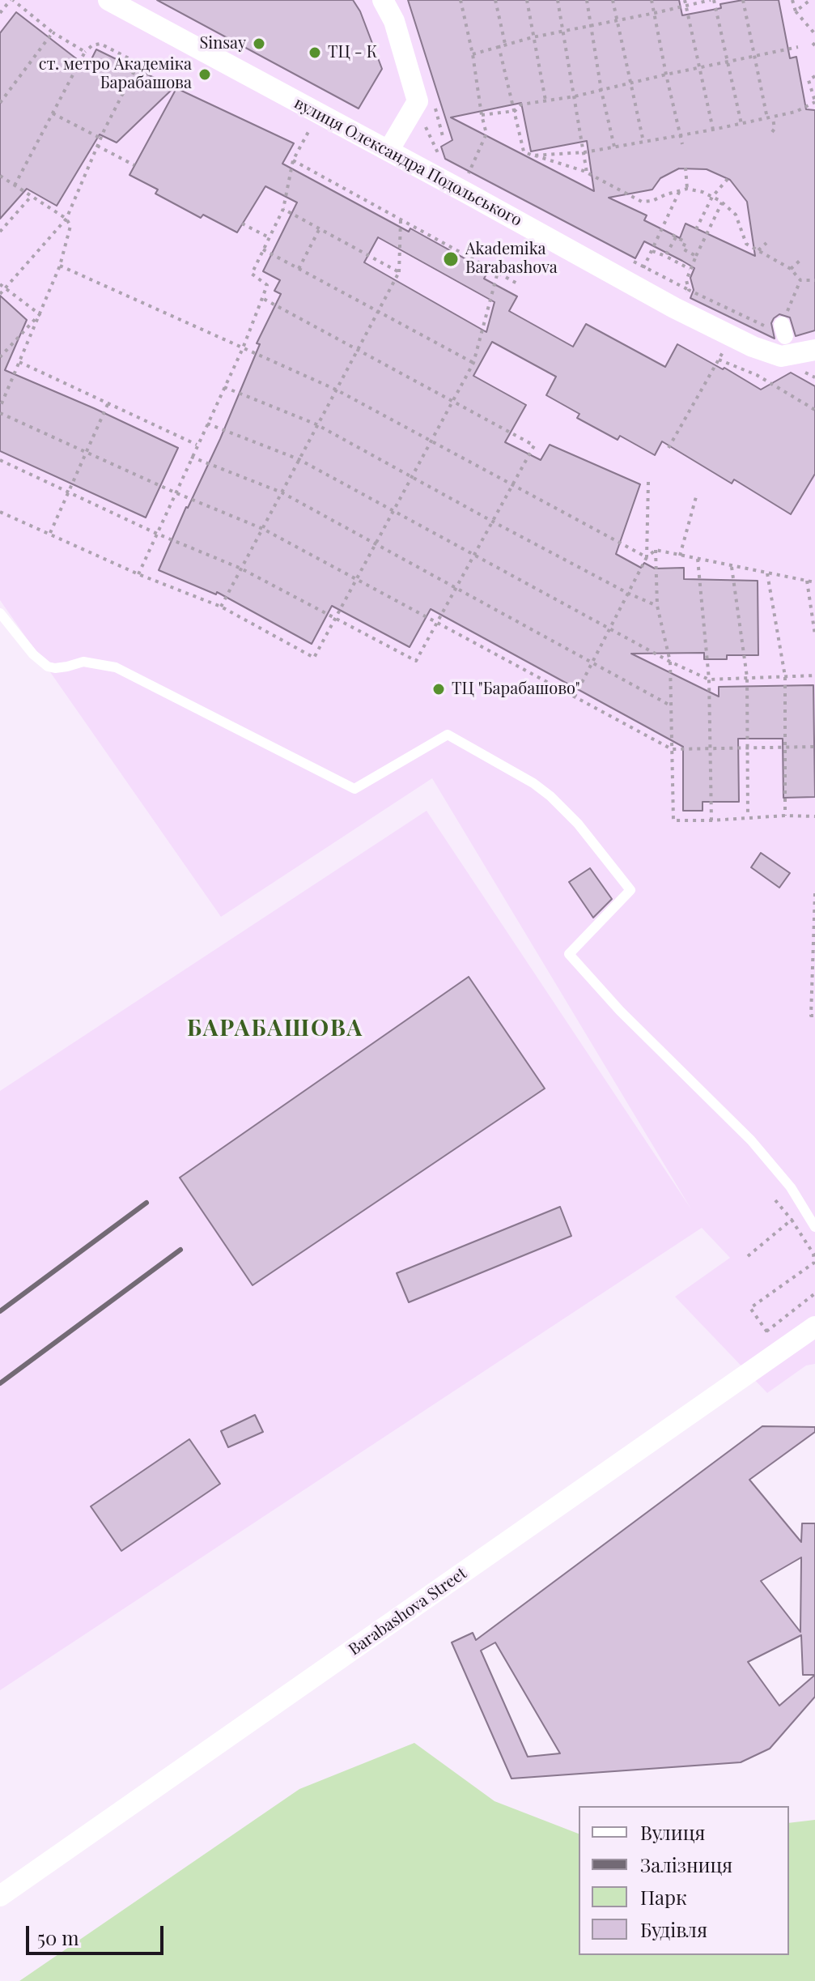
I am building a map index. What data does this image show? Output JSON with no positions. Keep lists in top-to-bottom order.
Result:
{
  "streets": {
    "street": ["вулиця Олександра Подольського", "Barabashova Street"]
  },
  "districts": ["БАРАБАШОВА"],
  "places": [
    "Sinsay",
    "ТЦ - К",
    "ст. метро Академіка Барабашова",
    "Akademіka Barabashova",
    "ТЦ \"Барабашово\""
  ],
  "legend": [
    "Вулиця",
    "Залізниця",
    "Парк",
    "Будівля"
  ],
  "scale_bar": "50 m"
}
